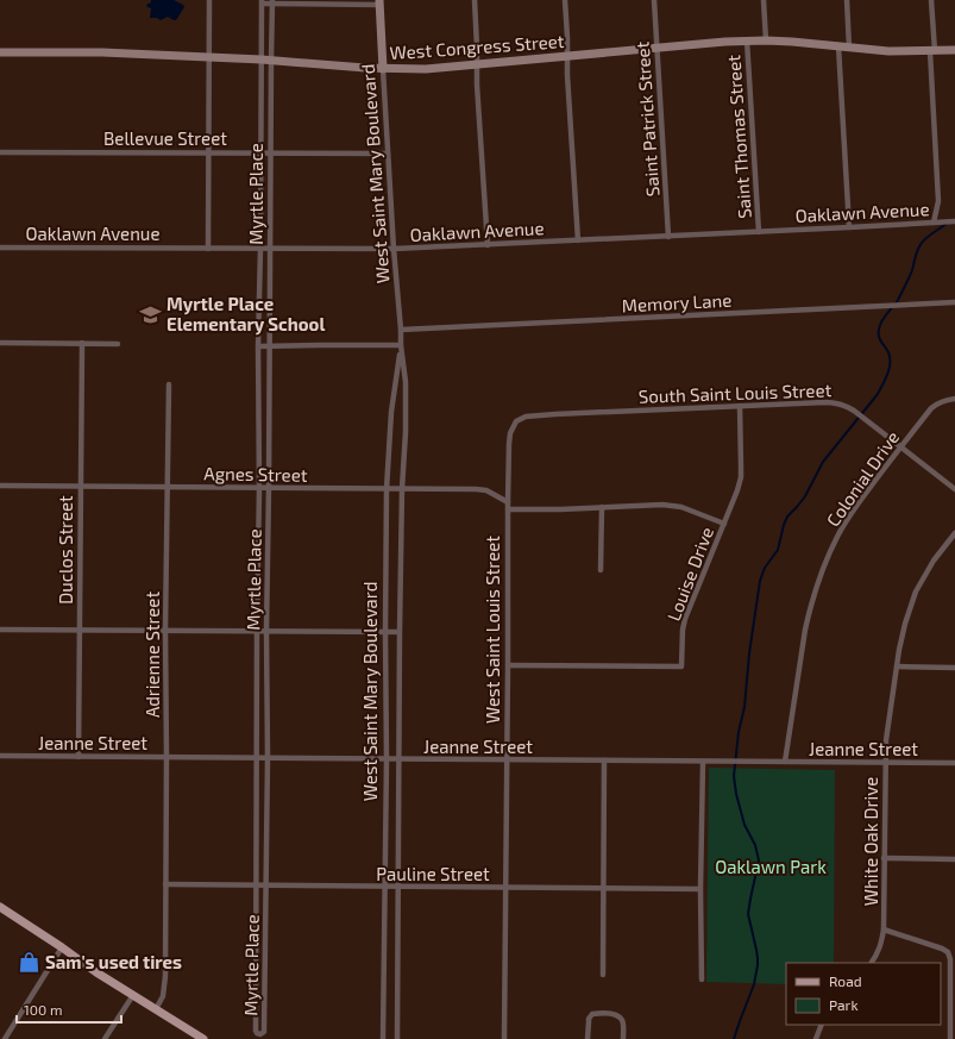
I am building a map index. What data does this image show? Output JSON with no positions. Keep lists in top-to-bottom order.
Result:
{
  "streets": {
    "main road": ["West Congress Street", "West Saint Mary Boulevard"],
    "street": [
      "Saint Patrick Street",
      "Saint Thomas Street",
      "Bellevue Street",
      "Myrtle Place",
      "Oaklawn Avenue",
      "Memory Lane",
      "South Saint Louis Street",
      "Agnes Street",
      "Colonial Drive",
      "Duclos Street",
      "Louise Drive",
      "West Saint Louis Street",
      "Adrienne Street",
      "Jeanne Street",
      "White Oak Drive",
      "Pauline Street"
    ]
  },
  "crossings": [
    ["West Congress Street", "Saint Patrick Street"],
    ["West Congress Street", "Saint Thomas Street"],
    ["West Congress Street", "West Saint Mary Boulevard"],
    ["West Congress Street", "Myrtle Place"],
    ["Saint Patrick Street", "Oaklawn Avenue"],
    ["Saint Thomas Street", "Oaklawn Avenue"],
    ["Bellevue Street", "West Saint Mary Boulevard"],
    ["Bellevue Street", "Myrtle Place"],
    ["West Saint Mary Boulevard", "Oaklawn Avenue"],
    ["West Saint Mary Boulevard", "Memory Lane"],
    ["West Saint Mary Boulevard", "Agnes Street"],
    ["West Saint Mary Boulevard", "Jeanne Street"],
    ["West Saint Mary Boulevard", "Pauline Street"],
    ["Myrtle Place", "Oaklawn Avenue"],
    ["Myrtle Place", "Agnes Street"],
    ["Myrtle Place", "Jeanne Street"],
    ["Myrtle Place", "Pauline Street"],
    ["South Saint Louis Street", "Colonial Drive"],
    ["South Saint Louis Street", "Louise Drive"],
    ["South Saint Louis Street", "West Saint Louis Street"],
    ["Agnes Street", "Duclos Street"],
    ["Agnes Street", "West Saint Louis Street"],
    ["Agnes Street", "Adrienne Street"],
    ["Colonial Drive", "Jeanne Street"],
    ["Duclos Street", "Jeanne Street"],
    ["Louise Drive", "West Saint Louis Street"],
    ["West Saint Louis Street", "Jeanne Street"],
    ["West Saint Louis Street", "Pauline Street"],
    ["Adrienne Street", "Jeanne Street"],
    ["Adrienne Street", "Pauline Street"],
    ["Jeanne Street", "White Oak Drive"]
  ],
  "parks": ["Oaklawn Park"],
  "places": {
    "school or university": ["Myrtle Place Elementary School"],
    "shop": ["Sam's used tires"]
  },
  "legend": ["Road", "Park"],
  "scale_bar": "100 m"
}
